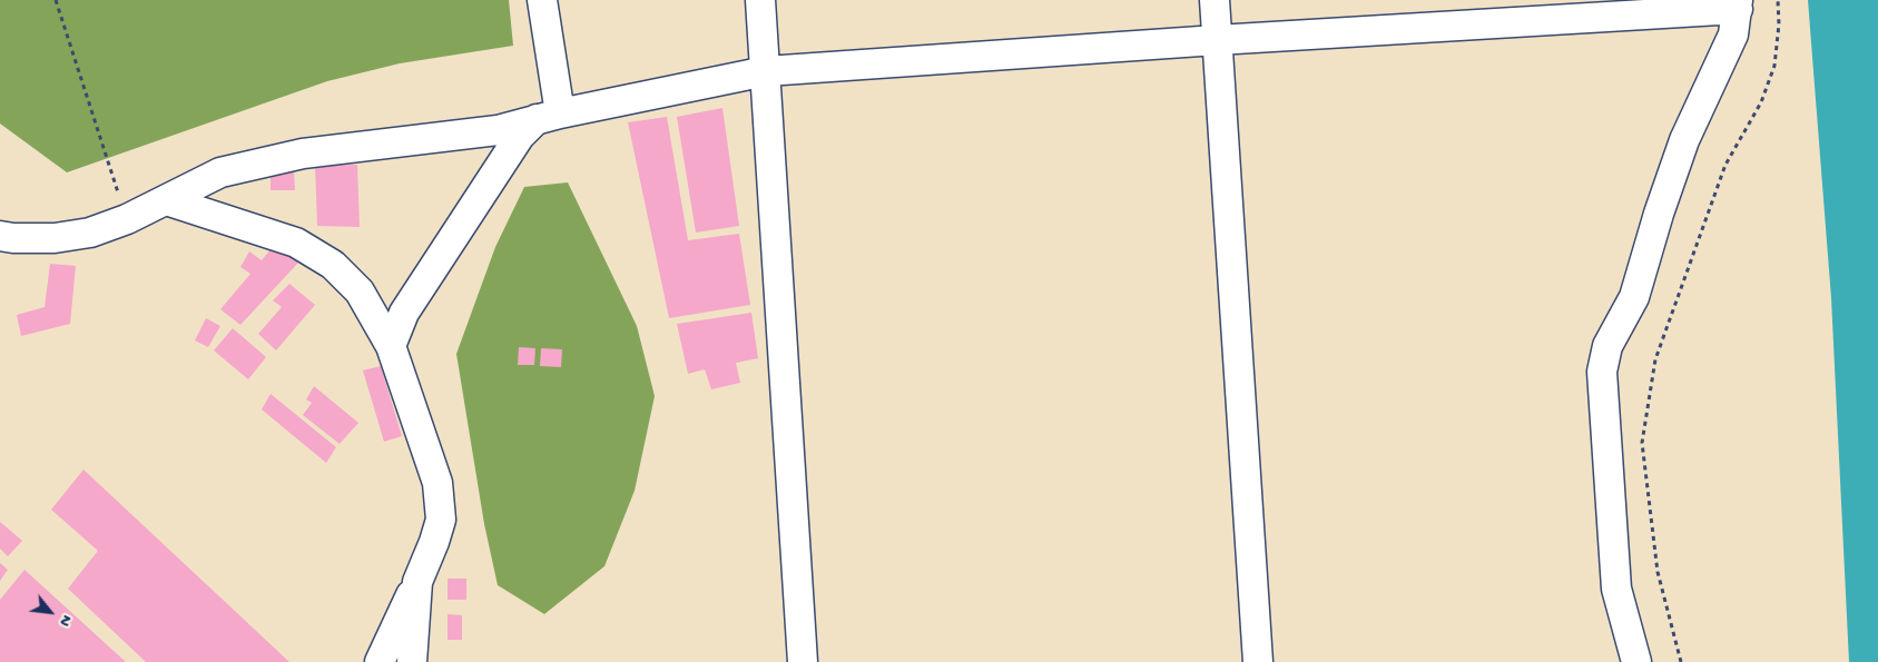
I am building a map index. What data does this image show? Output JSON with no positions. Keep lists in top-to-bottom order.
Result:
{
  "north": "bottom right"
}
